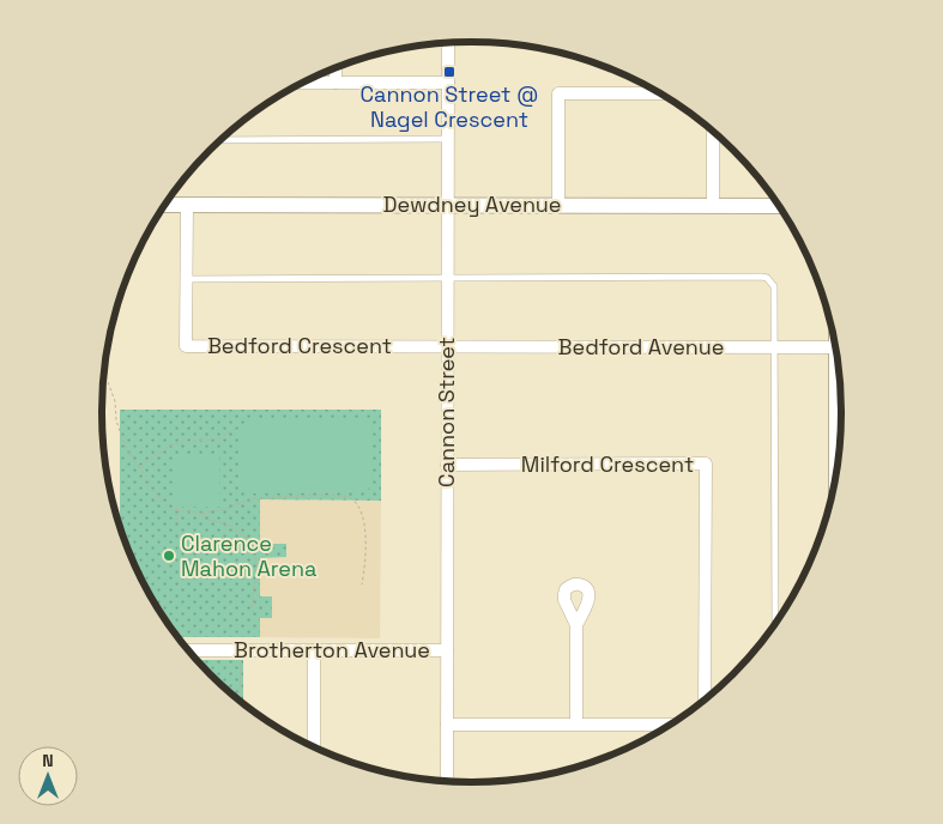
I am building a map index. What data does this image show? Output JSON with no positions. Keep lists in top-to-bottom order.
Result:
{
  "streets": {
    "street": [
      "Dewdney Avenue",
      "Bedford Crescent",
      "Bedford Avenue",
      "Cannon Street",
      "Milford Crescent",
      "Brotherton Avenue"
    ]
  },
  "crossings": [
    ["Dewdney Avenue", "Bedford Crescent"],
    ["Dewdney Avenue", "Cannon Street"],
    ["Bedford Crescent", "Bedford Avenue"],
    ["Bedford Crescent", "Cannon Street"],
    ["Bedford Avenue", "Cannon Street"],
    ["Cannon Street", "Milford Crescent"],
    ["Cannon Street", "Brotherton Avenue"]
  ],
  "places": {
    "transit": ["Cannon Street @ Nagel Crescent"],
    "other": ["Clarence Mahon Arena"]
  },
  "north": "top"
}
